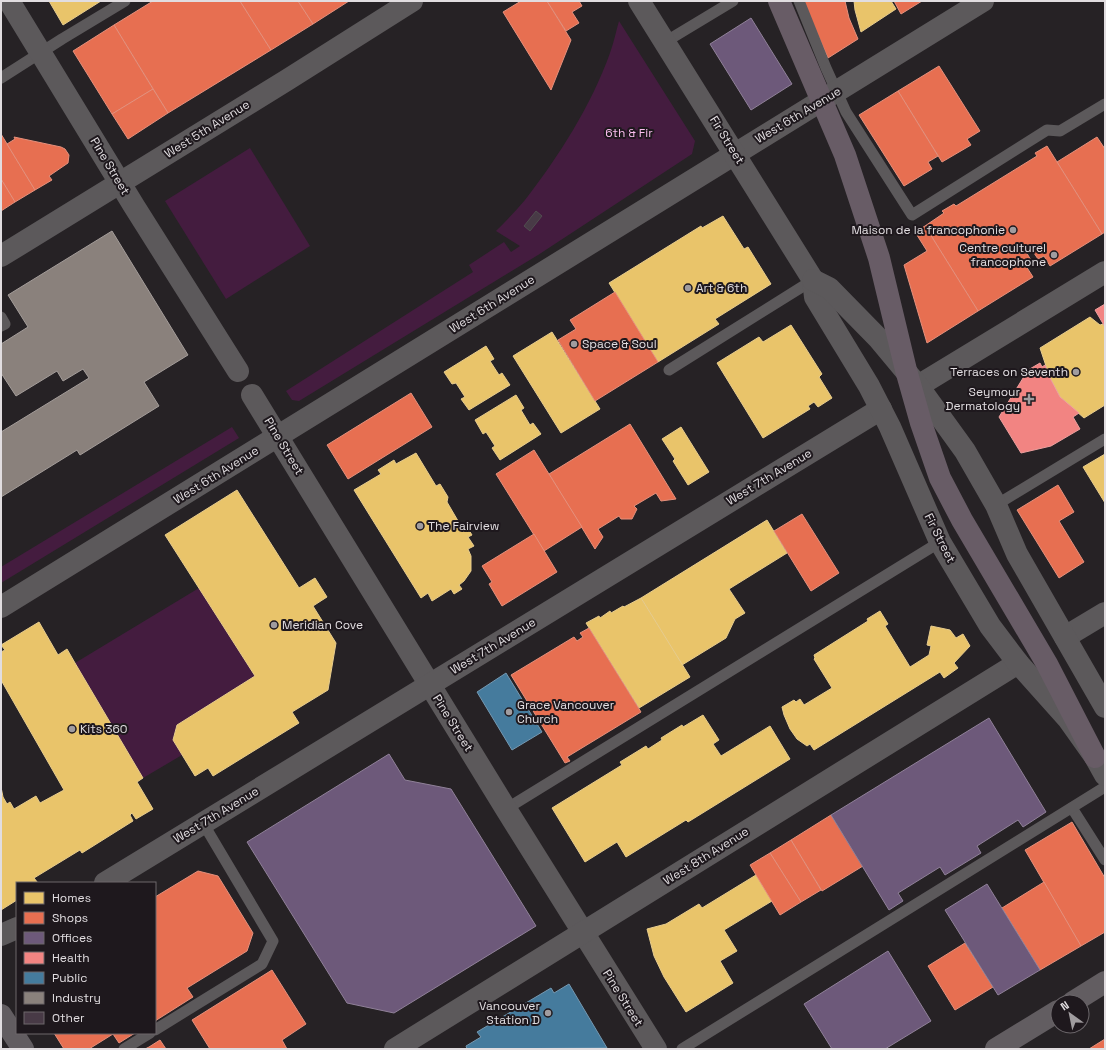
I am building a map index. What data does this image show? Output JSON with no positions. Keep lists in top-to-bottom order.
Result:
{
  "streets": {
    "street": [
      "West 6th Avenue",
      "West 5th Avenue",
      "Fir Street",
      "Pine Street",
      "West 7th Avenue",
      "West 8th Avenue"
    ]
  },
  "crossings": [
    ["West 6th Avenue", "Fir Street"],
    ["West 6th Avenue", "Pine Street"],
    ["West 5th Avenue", "Pine Street"],
    ["Fir Street", "West 7th Avenue"],
    ["Fir Street", "West 8th Avenue"],
    ["Pine Street", "West 7th Avenue"],
    ["Pine Street", "West 8th Avenue"]
  ],
  "parks": ["6th & Fir"],
  "places": {
    "other": [
      "Maison de la francophonie",
      "Centre culturel francophone",
      "Art & 6th",
      "Space & Soul",
      "Terraces on Seventh",
      "The Fairview",
      "Meridian Cove",
      "Grace Vancouver Church",
      "Kits 360",
      "Vancouver Station D"
    ],
    "health": ["Seymour Dermatology"]
  },
  "legend": [
    "Homes",
    "Shops",
    "Offices",
    "Health",
    "Public",
    "Industry",
    "Other"
  ],
  "north": "top left"
}
